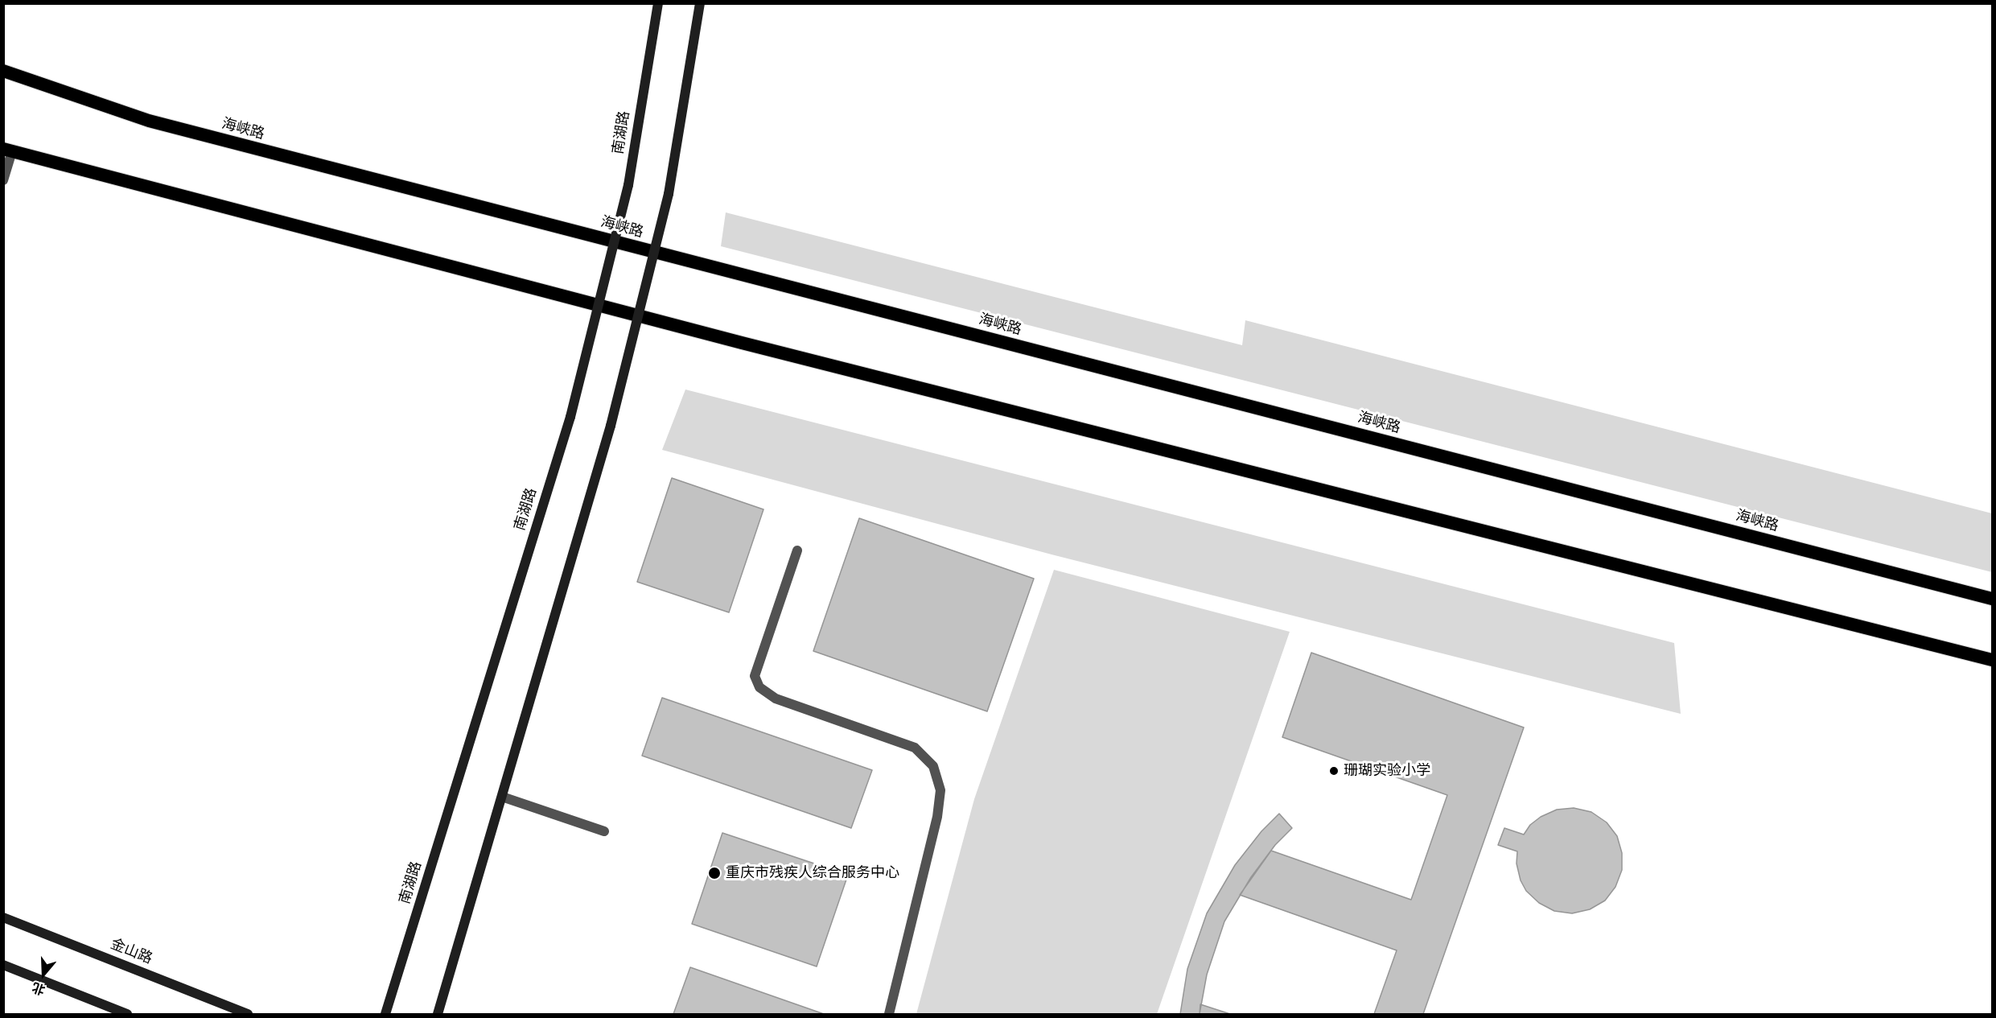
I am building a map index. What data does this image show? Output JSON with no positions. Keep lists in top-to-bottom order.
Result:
{
  "streets": {
    "highway": ["海峡路"],
    "main road": ["南湖路", "金山路"]
  },
  "places": ["珊瑚实验小学", "重庆市残疾人综合服务中心"],
  "north": "bottom"
}
